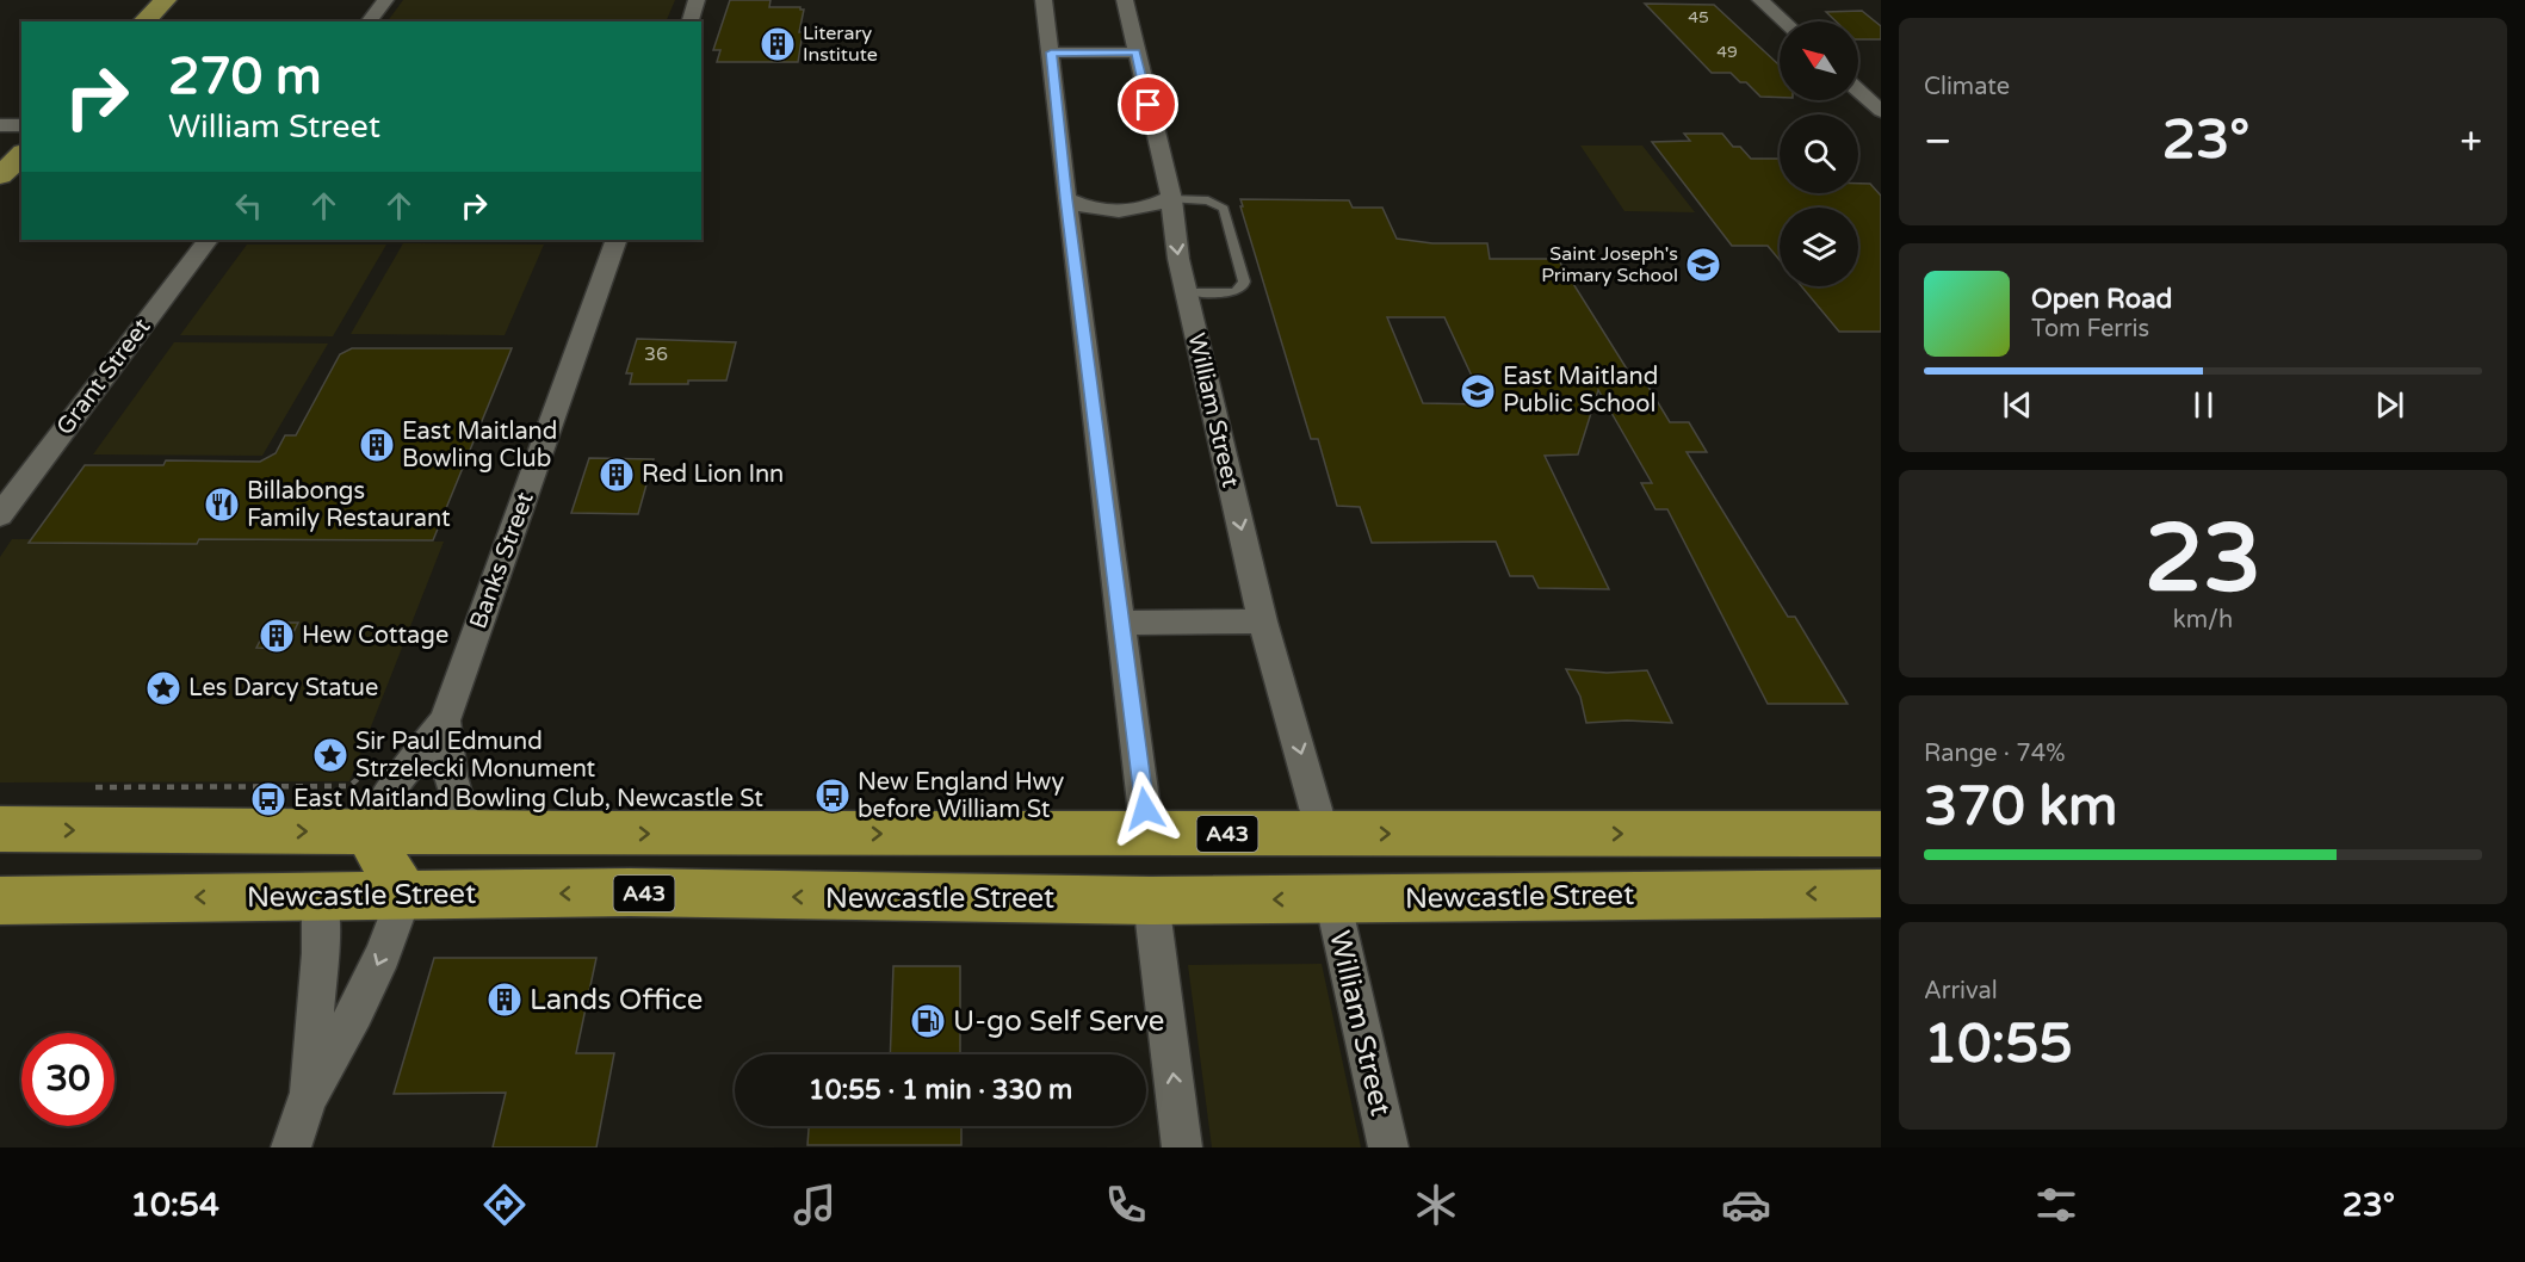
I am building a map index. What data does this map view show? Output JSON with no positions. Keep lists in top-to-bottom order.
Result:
{
  "streets": {
    "highway": ["A43", "Newcastle Street"],
    "street": ["Grant Street", "William Street", "Banks Street"]
  },
  "crossings": [
    ["William Street", "A43"],
    ["William Street", "Newcastle Street"],
    ["Banks Street", "A43"]
  ],
  "places": {
    "building": [
      "Literary Institute",
      "East Maitland Bowling Club",
      "Red Lion Inn",
      "Hew Cottage",
      "Lands Office"
    ],
    "school or university": ["Saint Joseph's Primary School", "East Maitland Public School"],
    "restaurant": ["Billabongs Family Restaurant"],
    "place": ["Les Darcy Statue", "Sir Paul Edmund Strzelecki Monument"],
    "bus stop": ["New England Hwy before William St", "East Maitland Bowling Club, Newcastle St"],
    "fuel station": ["U-go Self Serve"]
  },
  "house_numbers": ["45", "49", "36"],
  "north": "top left",
  "page": {
    "tile": [
      "Climate",
      ["23", "km/h"],
      ["Range · 74%", "370 km"],
      ["Arrival", "10:55"]
    ],
    "turn": ["270 m", "William Street"],
    "heat": ["−", "23°", "+"],
    "song": ["Open Road", "Tom Ferris"],
    "limit": "30",
    "trip": "10:55 · 1 min · 330 m",
    "tabs": ["10:54", "23°"]
  }
}
